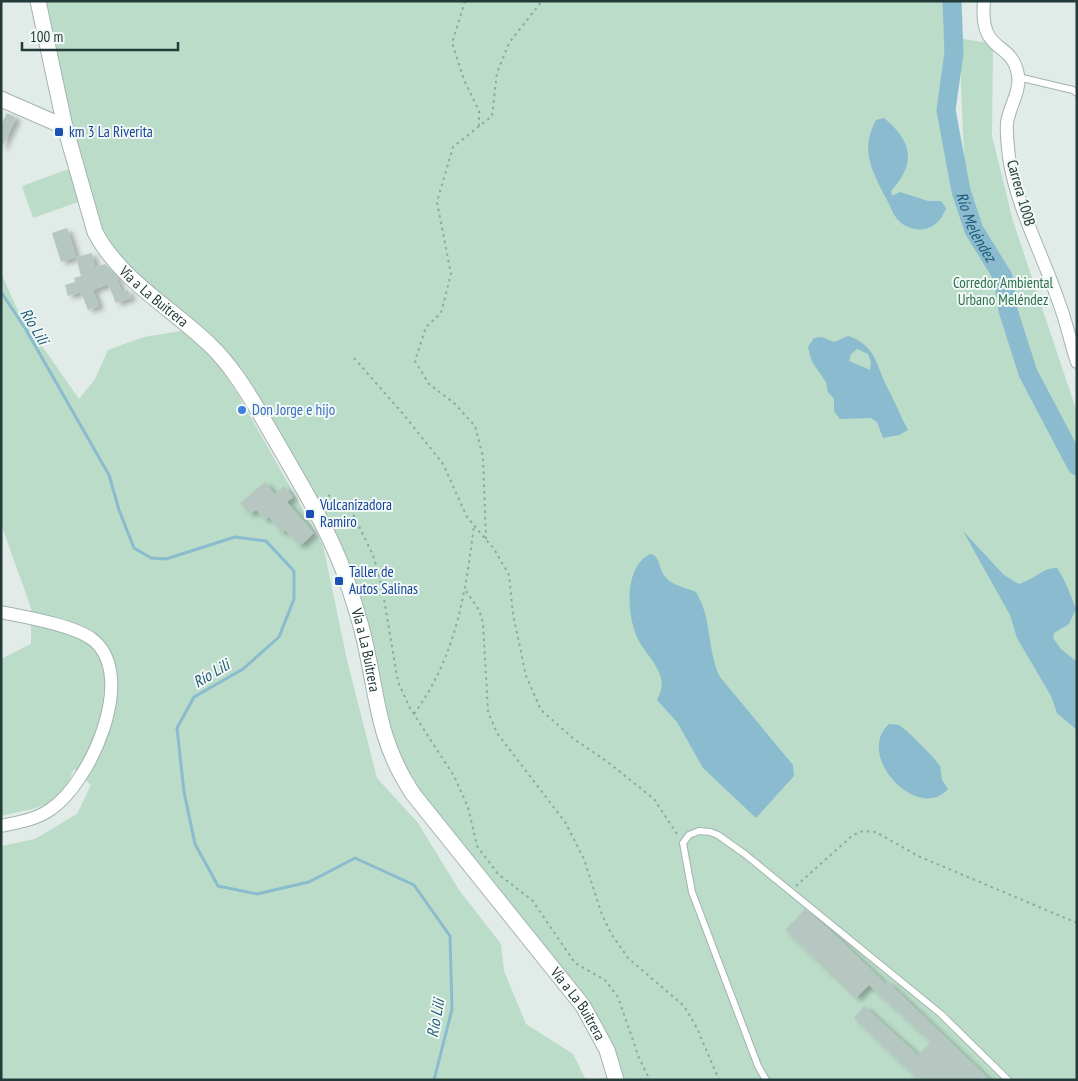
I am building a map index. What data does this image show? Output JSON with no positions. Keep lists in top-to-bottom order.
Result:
{
  "streets": {
    "street": ["Carrera 100B", "Vía a La Buitrera"]
  },
  "water": ["Río Meléndez", "Río Lili"],
  "parks": ["Corredor Ambiental Urbano Meléndez"],
  "places": {
    "transit": ["km 3 La Riverita", "Vulcanizadora Ramiro", "Taller de Autos Salinas"],
    "other": ["Don Jorge e hijo"]
  },
  "scale_bar": "100 m"
}
